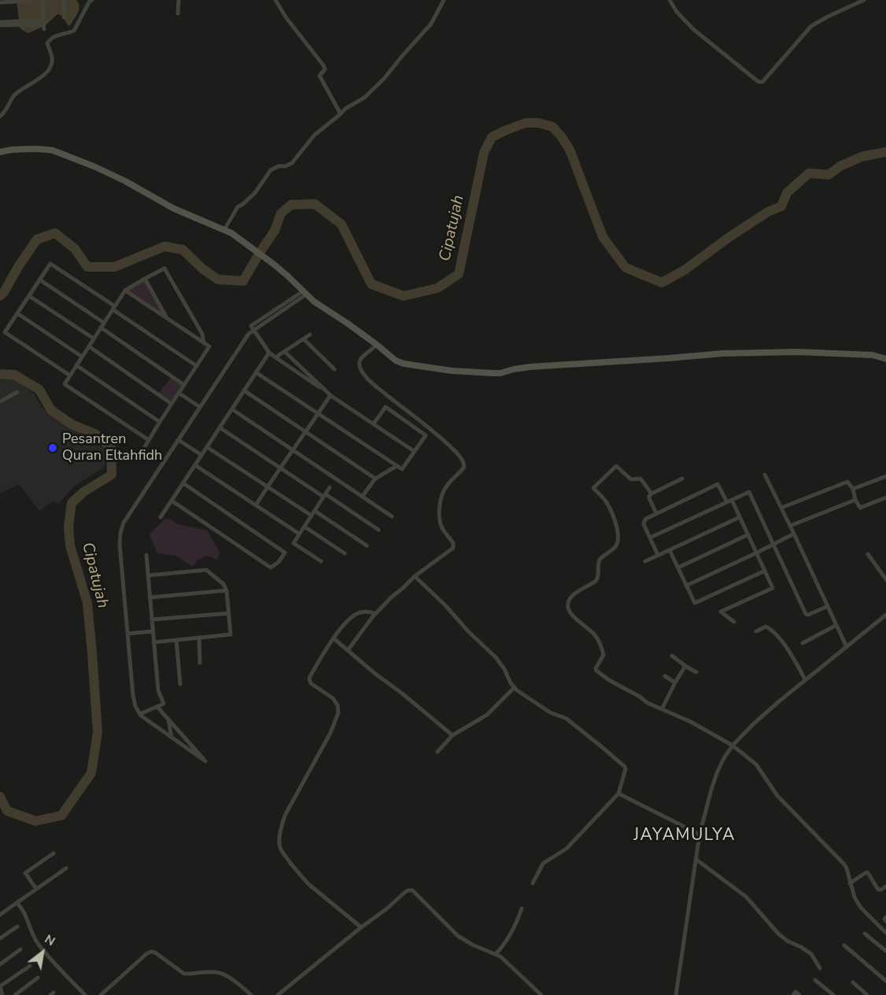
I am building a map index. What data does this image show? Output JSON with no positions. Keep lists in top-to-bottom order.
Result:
{
  "districts": ["JAYAMULYA"],
  "water": ["Cipatujah"],
  "places": ["Pesantren Quran Eltahfidh"],
  "north": "top right"
}
